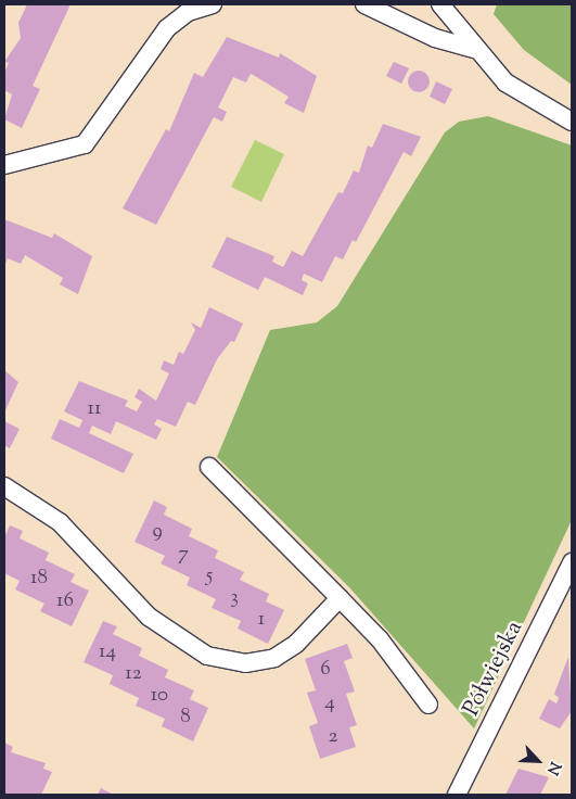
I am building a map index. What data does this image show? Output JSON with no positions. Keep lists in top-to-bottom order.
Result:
{
  "streets": {
    "street": ["Półwiejska"]
  },
  "house_numbers": [
    "11",
    "9",
    "7",
    "5",
    "18",
    "3",
    "16",
    "1",
    "14",
    "6",
    "12",
    "10",
    "4",
    "8",
    "2"
  ],
  "north": "bottom right"
}
